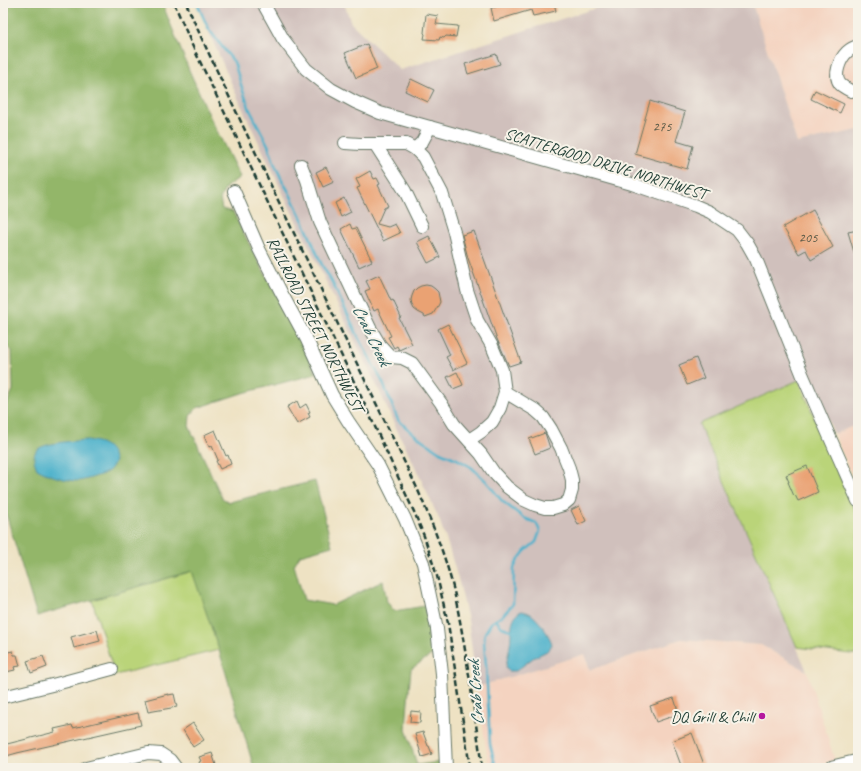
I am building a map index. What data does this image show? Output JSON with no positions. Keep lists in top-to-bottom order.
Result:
{
  "streets": {
    "street": ["SCATTERGOOD DRIVE NORTHWEST", "RAILROAD STREET NORTHWEST"]
  },
  "water": ["Crab Creek"],
  "places": ["DQ Grill & Chill"],
  "house_numbers": ["275", "205"]
}
